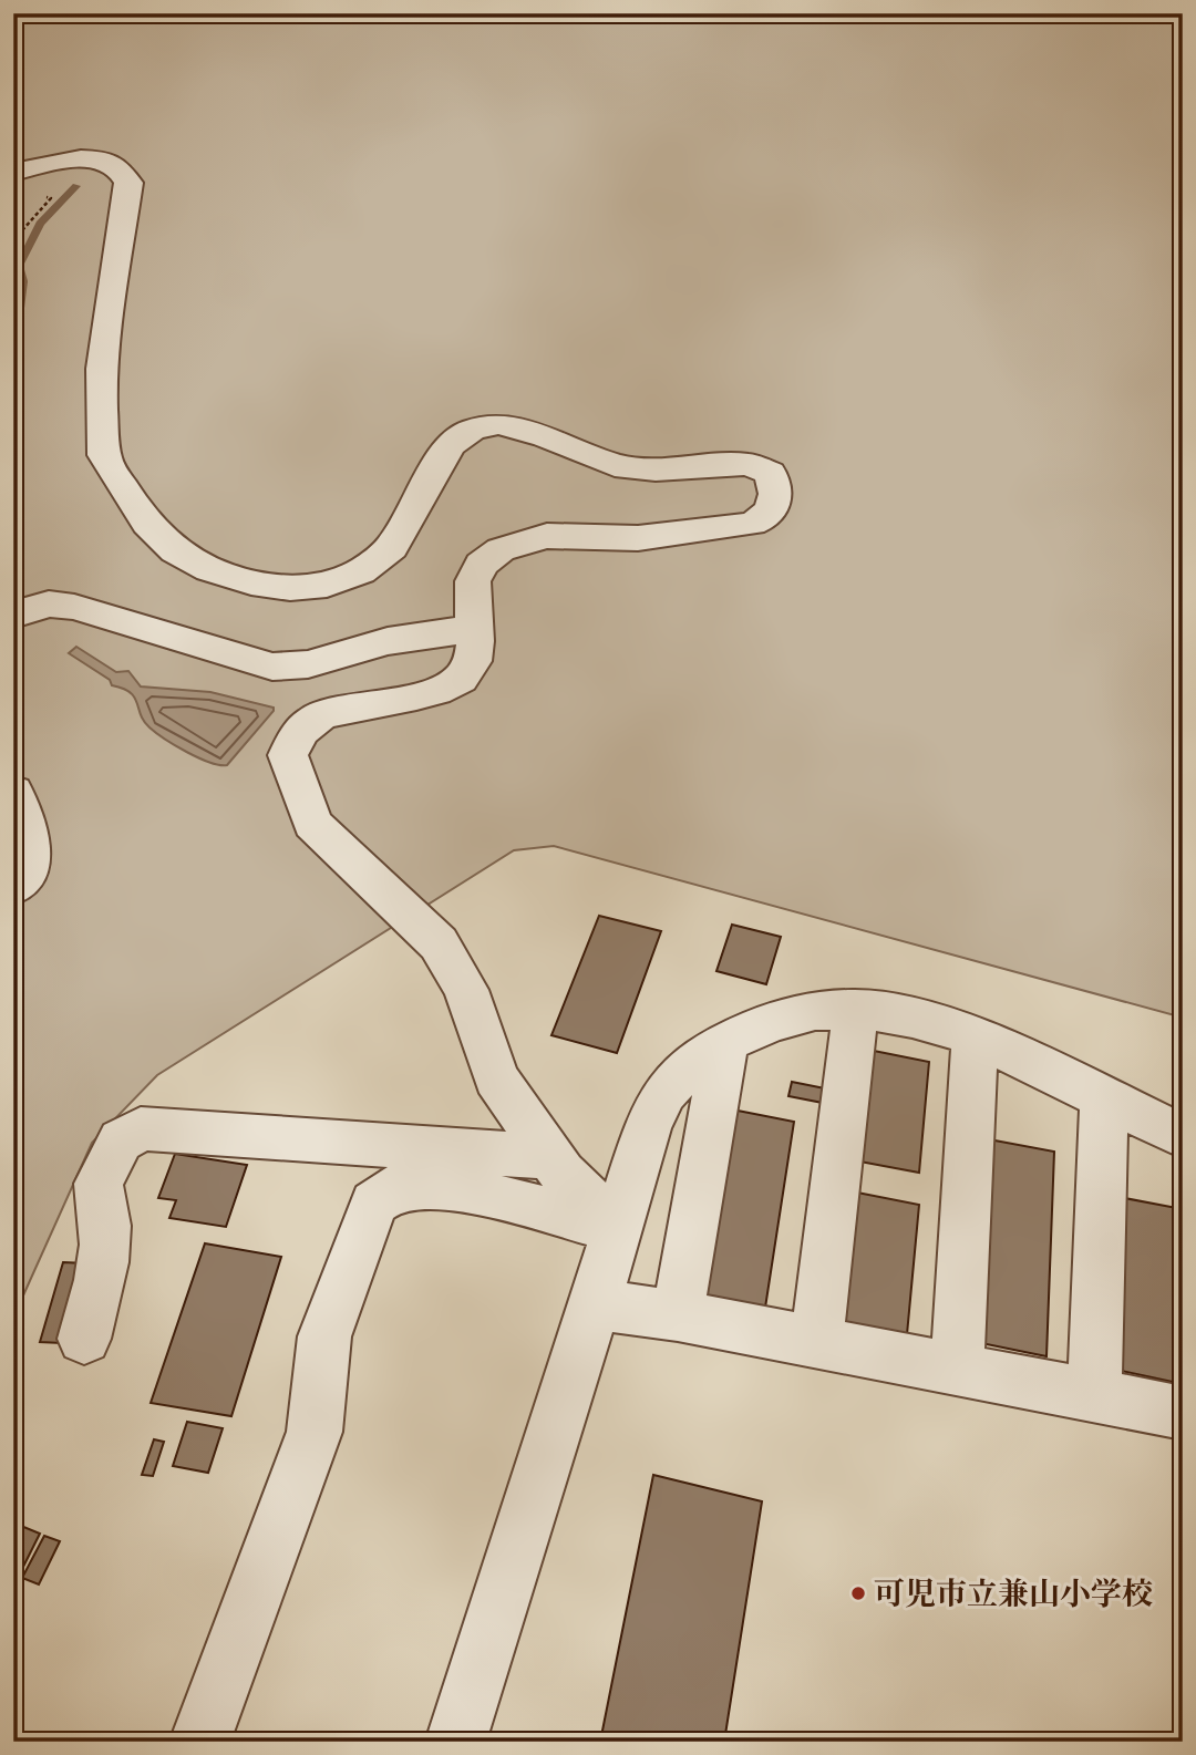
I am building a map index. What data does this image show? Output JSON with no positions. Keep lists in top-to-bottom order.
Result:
{
  "places": ["可児市立兼山小学校"]
}
